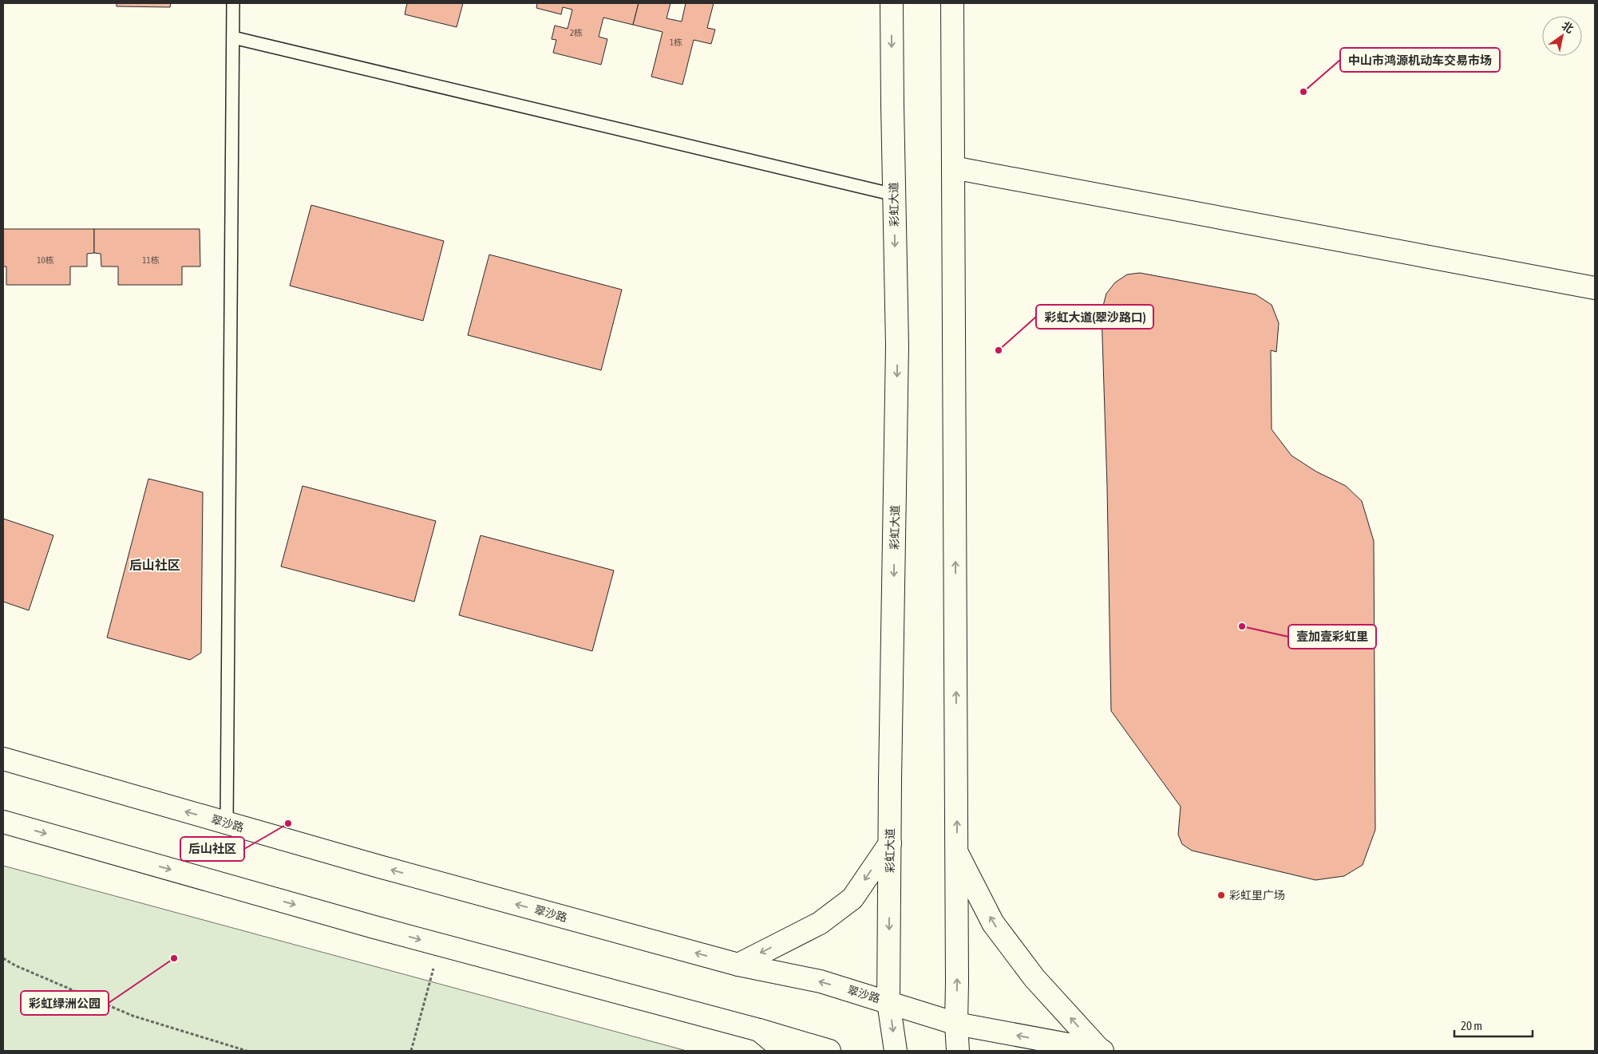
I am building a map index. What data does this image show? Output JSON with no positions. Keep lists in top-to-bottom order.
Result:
{
  "streets": {
    "main road": ["彩虹大道", "翠沙路"]
  },
  "crossings": [
    ["彩虹大道", "翠沙路"]
  ],
  "districts": ["后山社区"],
  "places": [
    "中山市鸿源机动车交易市场",
    "彩虹大道(翠沙路口)",
    "壹加壹彩虹里",
    "后山社区",
    "彩虹里广场",
    "彩虹绿洲公园"
  ],
  "house_numbers": [
    "2栋",
    "1栋",
    "10栋",
    "11栋"
  ],
  "scale_bar": "20 m",
  "north": "top right"
}
